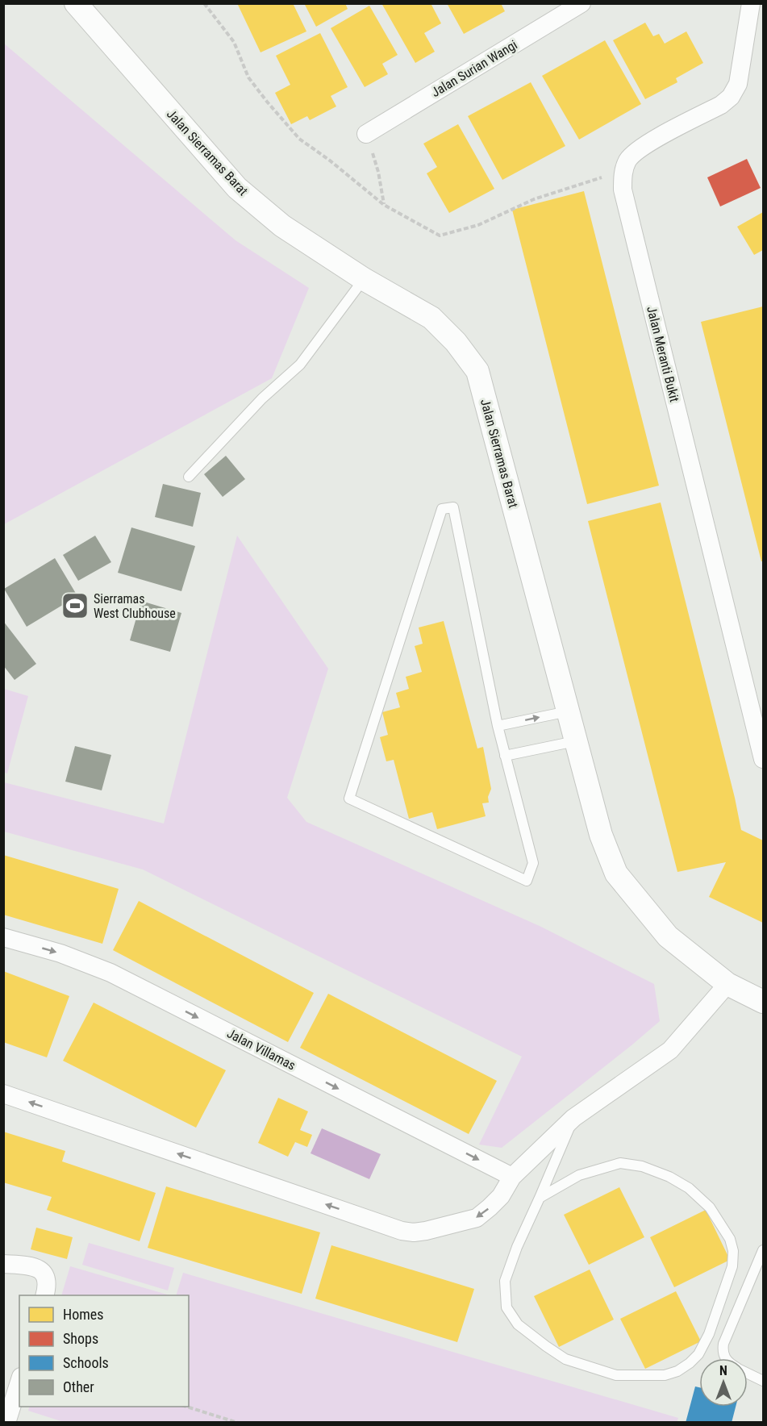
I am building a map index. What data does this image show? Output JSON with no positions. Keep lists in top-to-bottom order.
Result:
{
  "streets": {
    "street": [
      "Jalan Surian Wangi",
      "Jalan Sierramas Barat",
      "Jalan Meranti Bukit",
      "Jalan Villamas"
    ]
  },
  "one_way": ["Jalan Villamas"],
  "places": {
    "sports": ["Sierramas West Clubhouse"]
  },
  "legend": [
    "Homes",
    "Shops",
    "Schools",
    "Other"
  ],
  "north": "top"
}
